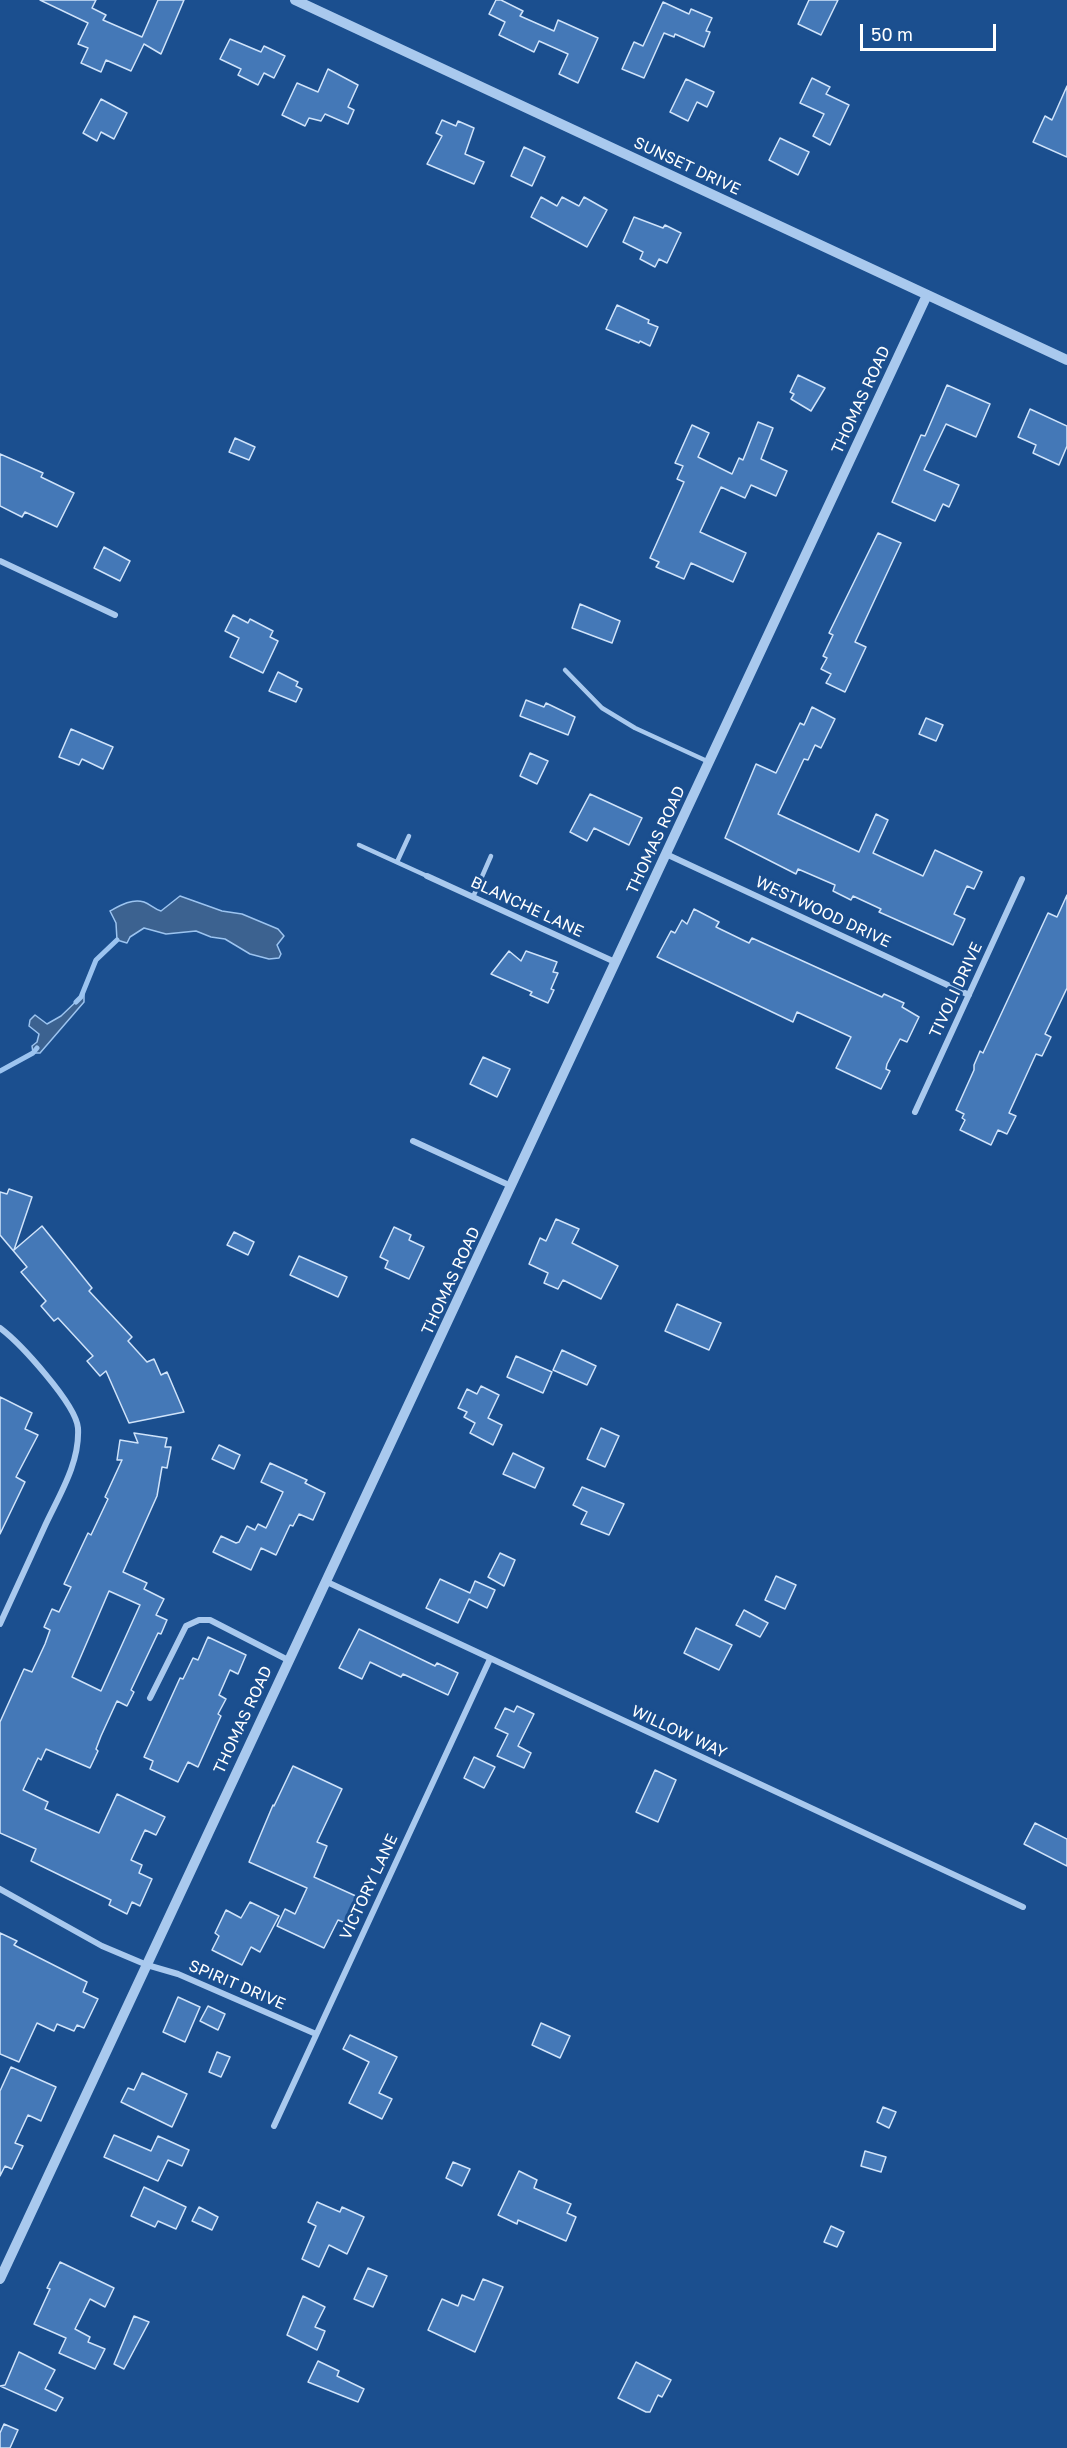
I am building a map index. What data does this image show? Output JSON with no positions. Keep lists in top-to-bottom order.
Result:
{
  "streets": {
    "street": [
      "SUNSET DRIVE",
      "THOMAS ROAD",
      "BLANCHE LANE",
      "WESTWOOD DRIVE",
      "TIVOLI DRIVE",
      "WILLOW WAY",
      "VICTORY LANE",
      "SPIRIT DRIVE"
    ]
  },
  "crossings": [
    ["SUNSET DRIVE", "THOMAS ROAD"],
    ["THOMAS ROAD", "BLANCHE LANE"],
    ["THOMAS ROAD", "WESTWOOD DRIVE"],
    ["THOMAS ROAD", "WILLOW WAY"],
    ["THOMAS ROAD", "SPIRIT DRIVE"],
    ["WESTWOOD DRIVE", "TIVOLI DRIVE"],
    ["WILLOW WAY", "VICTORY LANE"],
    ["VICTORY LANE", "SPIRIT DRIVE"]
  ],
  "scale_bar": "50 m"
}
